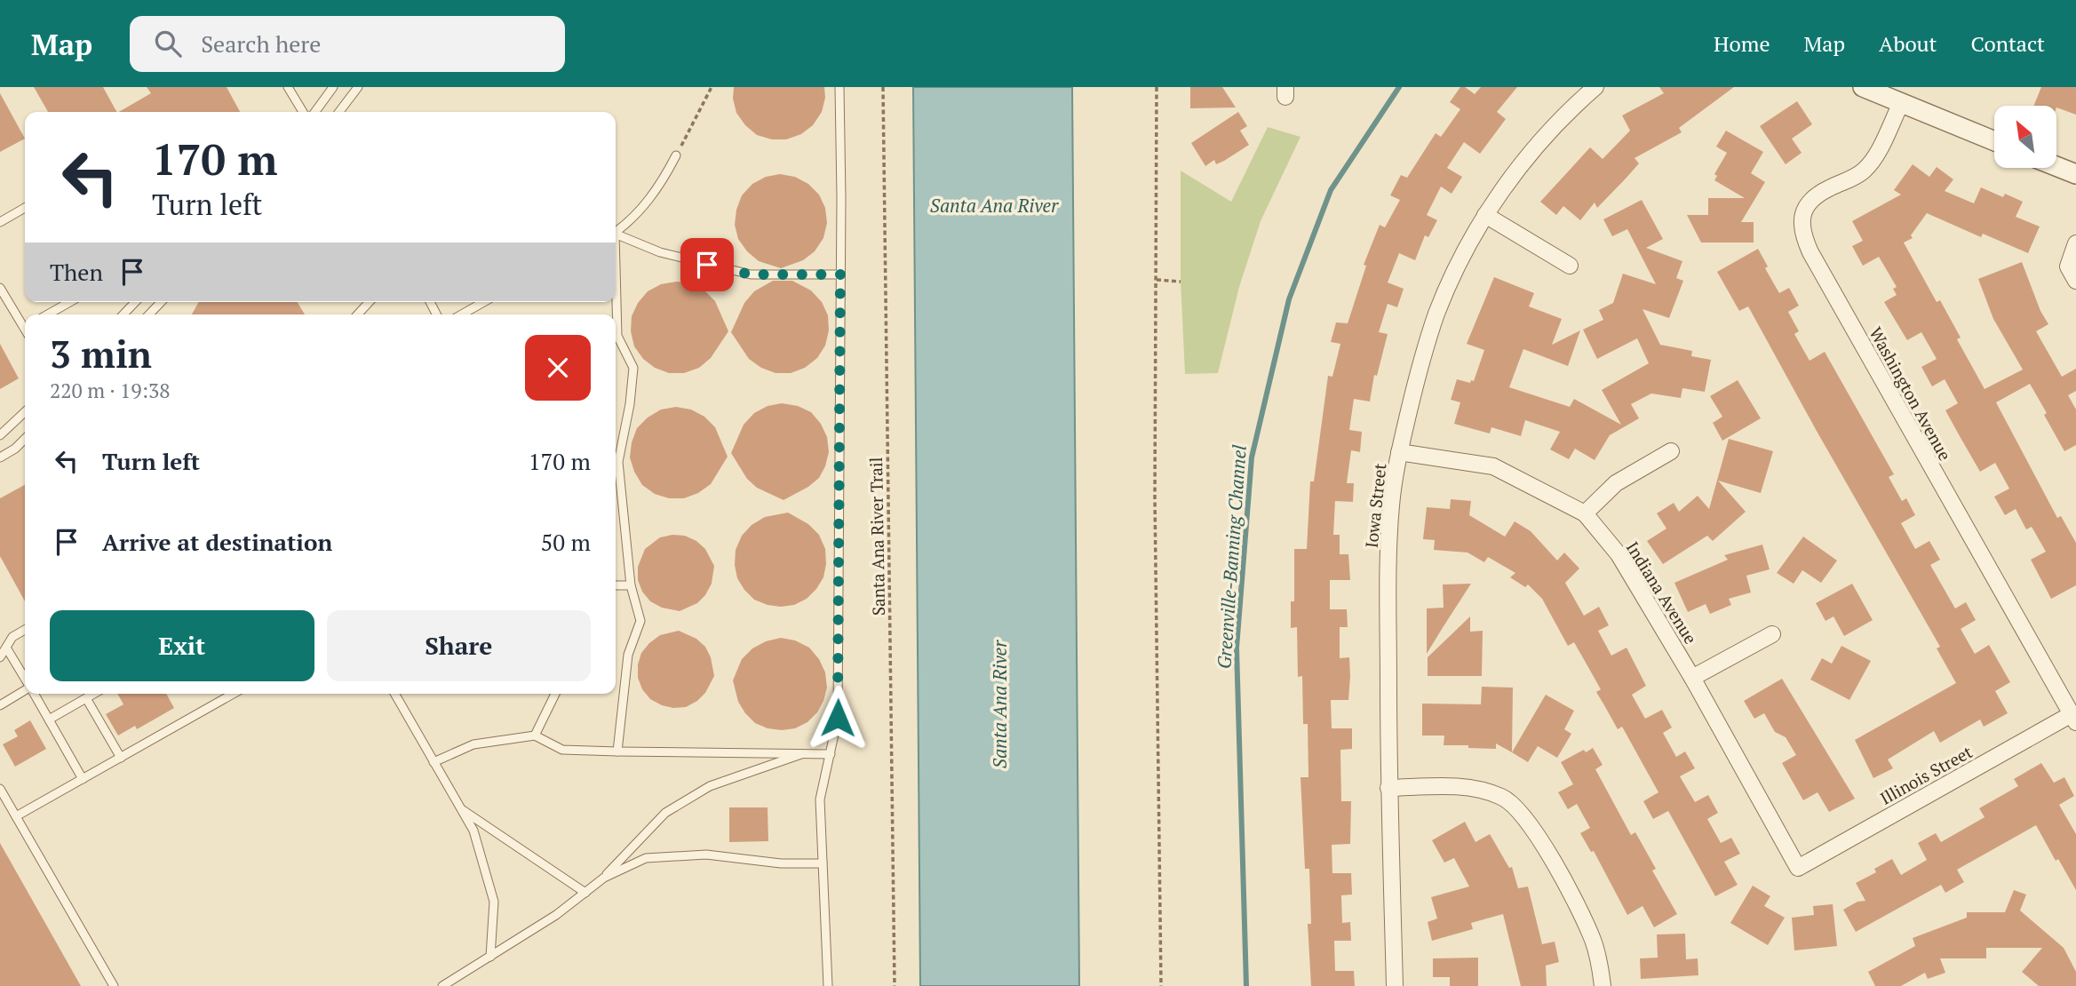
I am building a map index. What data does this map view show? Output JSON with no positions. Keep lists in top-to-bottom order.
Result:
{
  "streets": {
    "street": [
      "Washington Avenue",
      "Iowa Street",
      "Indiana Avenue",
      "Illinois Street"
    ],
    "path": ["Santa Ana River Trail"]
  },
  "crossings": [
    ["Washington Avenue", "Illinois Street"],
    ["Iowa Street", "Indiana Avenue"],
    ["Indiana Avenue", "Illinois Street"]
  ],
  "water": ["Santa Ana River", "Greenville-Banning Channel"],
  "north": "top left",
  "page": {
    "header": "Map",
    "search": "Search here",
    "nav": [
      "Home",
      "Map",
      "About",
      "Contact"
    ],
    "turn": ["170 m", "Turn left"],
    "then": "Then",
    "heading": ["3 min", "220 m · 19:38"],
    "list": [
      {
        "name": "Turn left",
        "value": "170 m"
      },
      {
        "name": "Arrive at destination",
        "value": "50 m"
      }
    ],
    "buttons": ["Exit", "Share"]
  }
}
